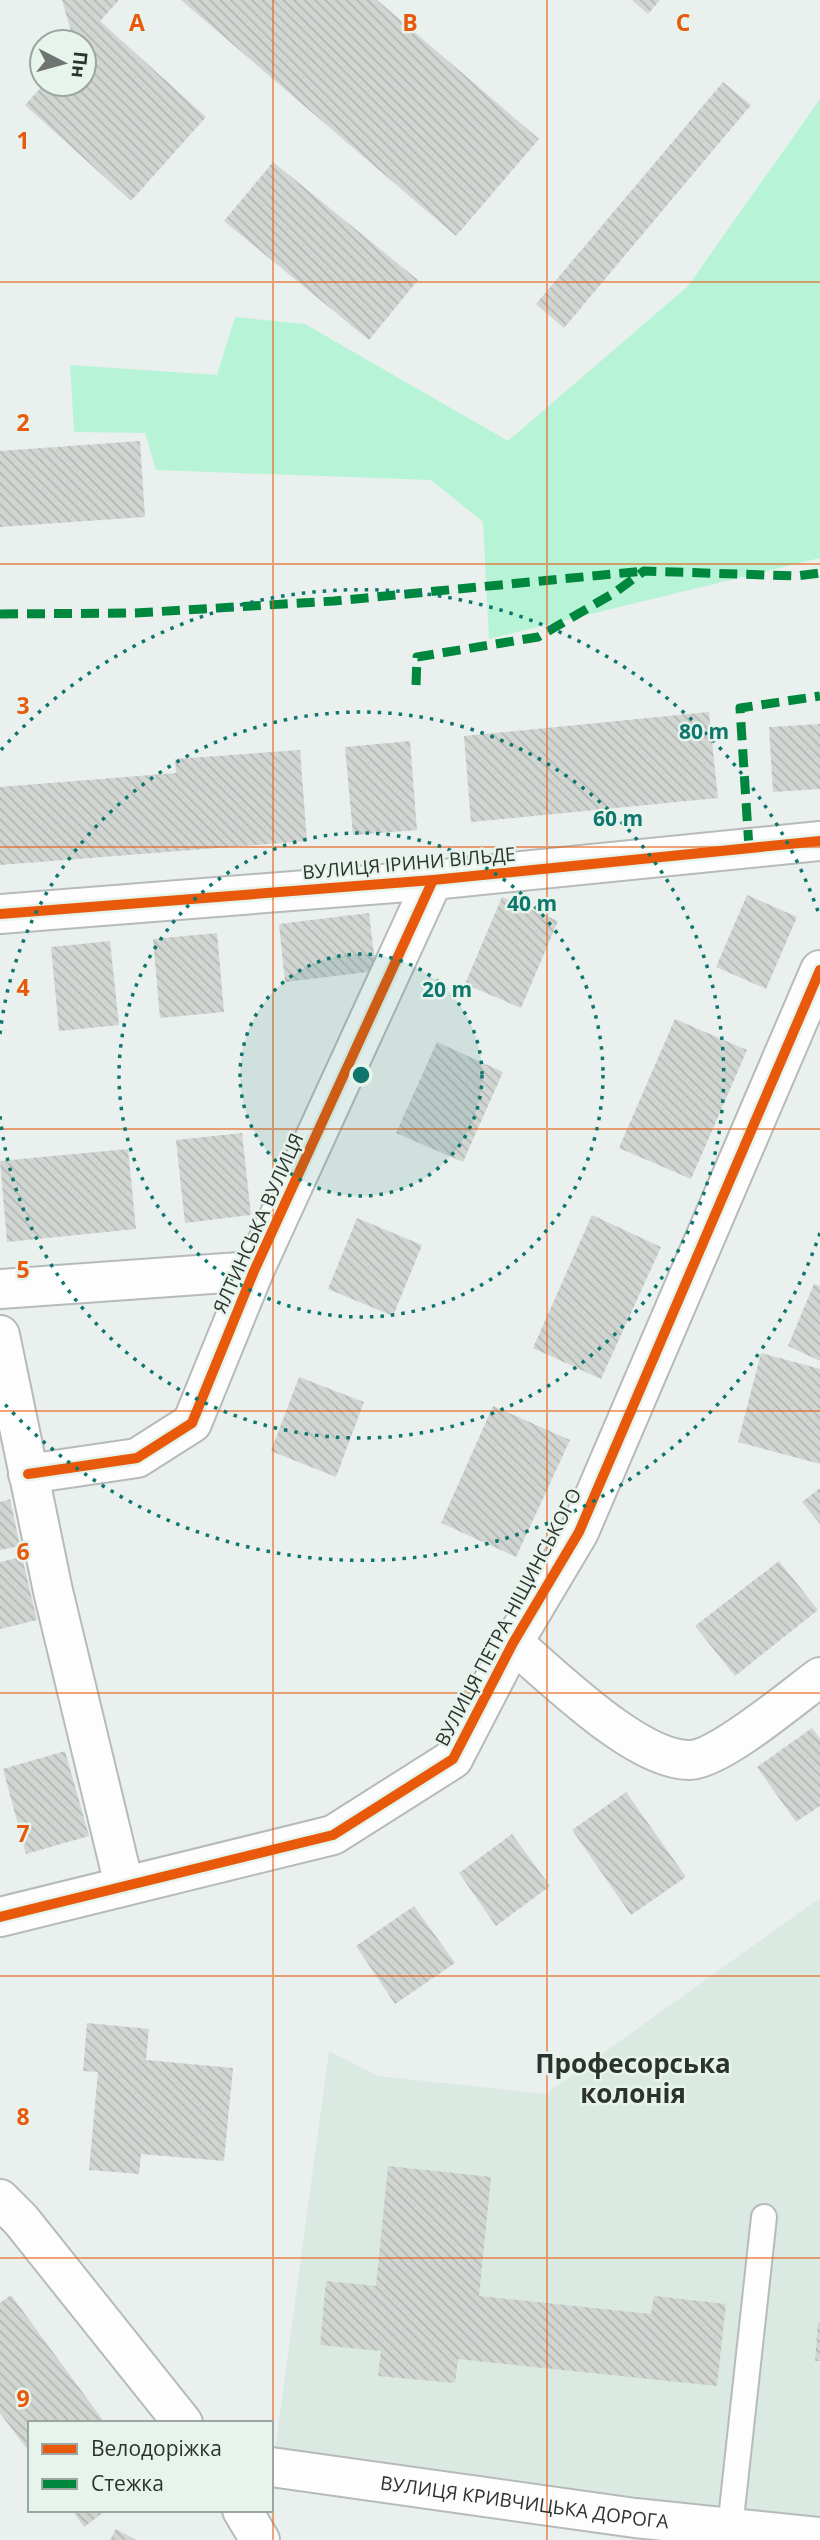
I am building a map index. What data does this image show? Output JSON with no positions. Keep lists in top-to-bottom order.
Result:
{
  "streets": {
    "street": [
      "ВУЛИЦЯ ІРИНИ ВІЛЬДЕ",
      "ЯЛТИНСЬКА ВУЛИЦЯ",
      "ВУЛИЦЯ ПЕТРА НІЩИНСЬКОГО",
      "ВУЛИЦЯ КРИВЧИЦЬКА ДОРОГА"
    ]
  },
  "crossings": [
    ["ВУЛИЦЯ ІРИНИ ВІЛЬДЕ", "ЯЛТИНСЬКА ВУЛИЦЯ"]
  ],
  "districts": ["Професорська колонія"],
  "legend": ["Велодоріжка", "Стежка"],
  "north": "right",
  "grid": {
    "columns": ["A", "B", "C"],
    "rows": [
      "1",
      "2",
      "3",
      "4",
      "5",
      "6",
      "7",
      "8",
      "9"
    ]
  },
  "rings": [
    "80 m",
    "60 m",
    "40 m",
    "20 m"
  ]
}
